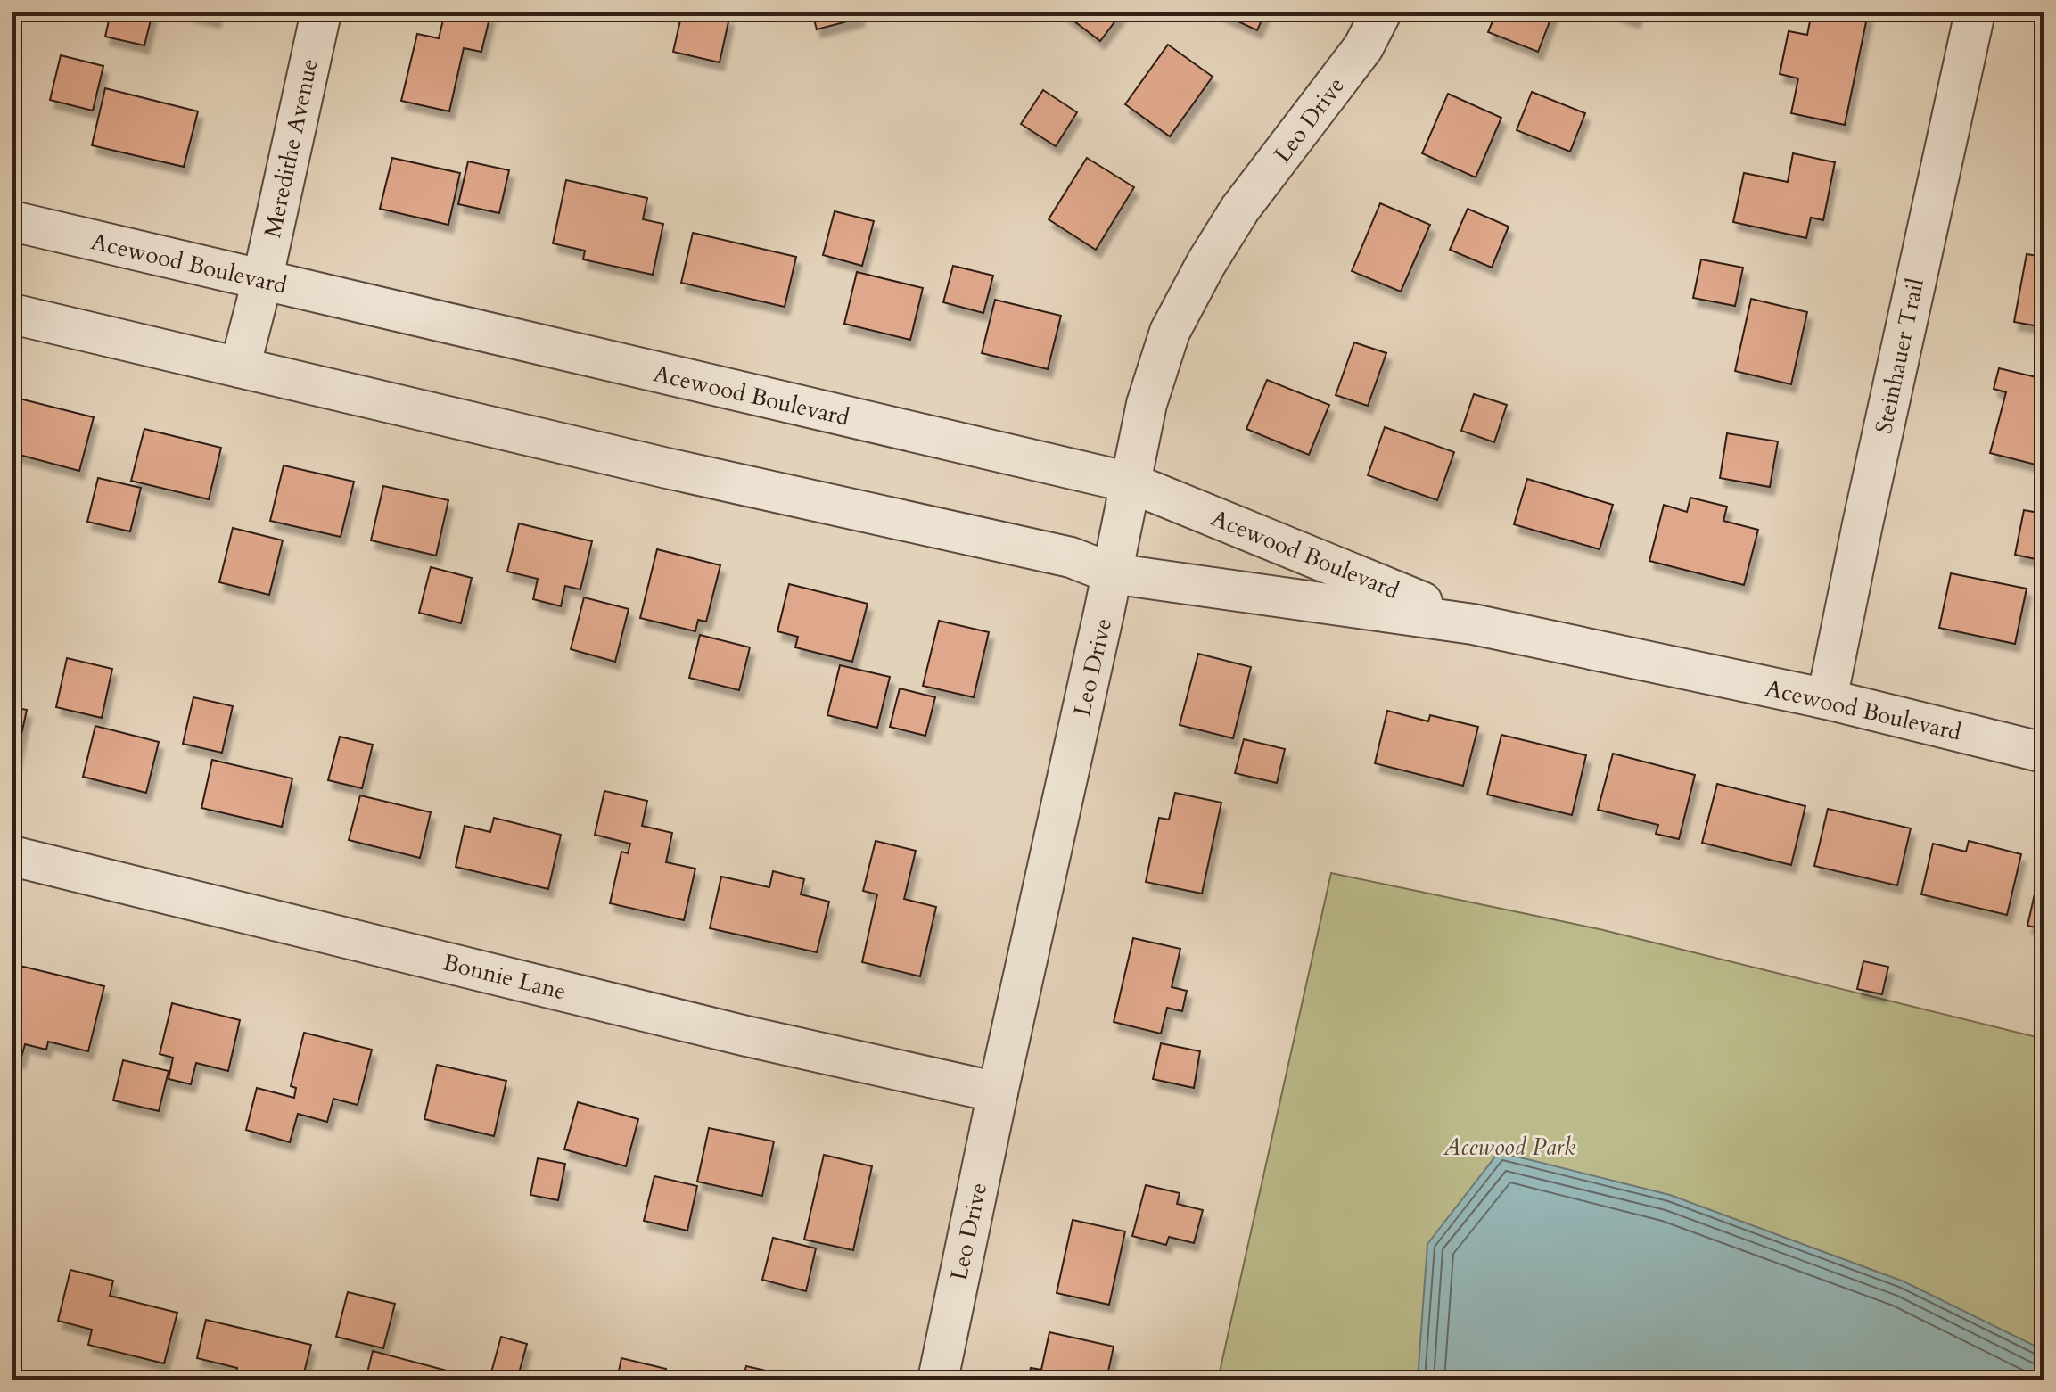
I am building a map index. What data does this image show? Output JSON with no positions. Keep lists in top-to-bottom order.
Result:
{
  "streets": {
    "street": [
      "Leo Drive",
      "Meredithe Avenue",
      "Acewood Boulevard",
      "Steinhauer Trail",
      "Bonnie Lane"
    ]
  },
  "crossings": [
    ["Leo Drive", "Acewood Boulevard"],
    ["Leo Drive", "Bonnie Lane"],
    ["Meredithe Avenue", "Acewood Boulevard"],
    ["Acewood Boulevard", "Steinhauer Trail"]
  ],
  "parks": ["Acewood Park"]
}
